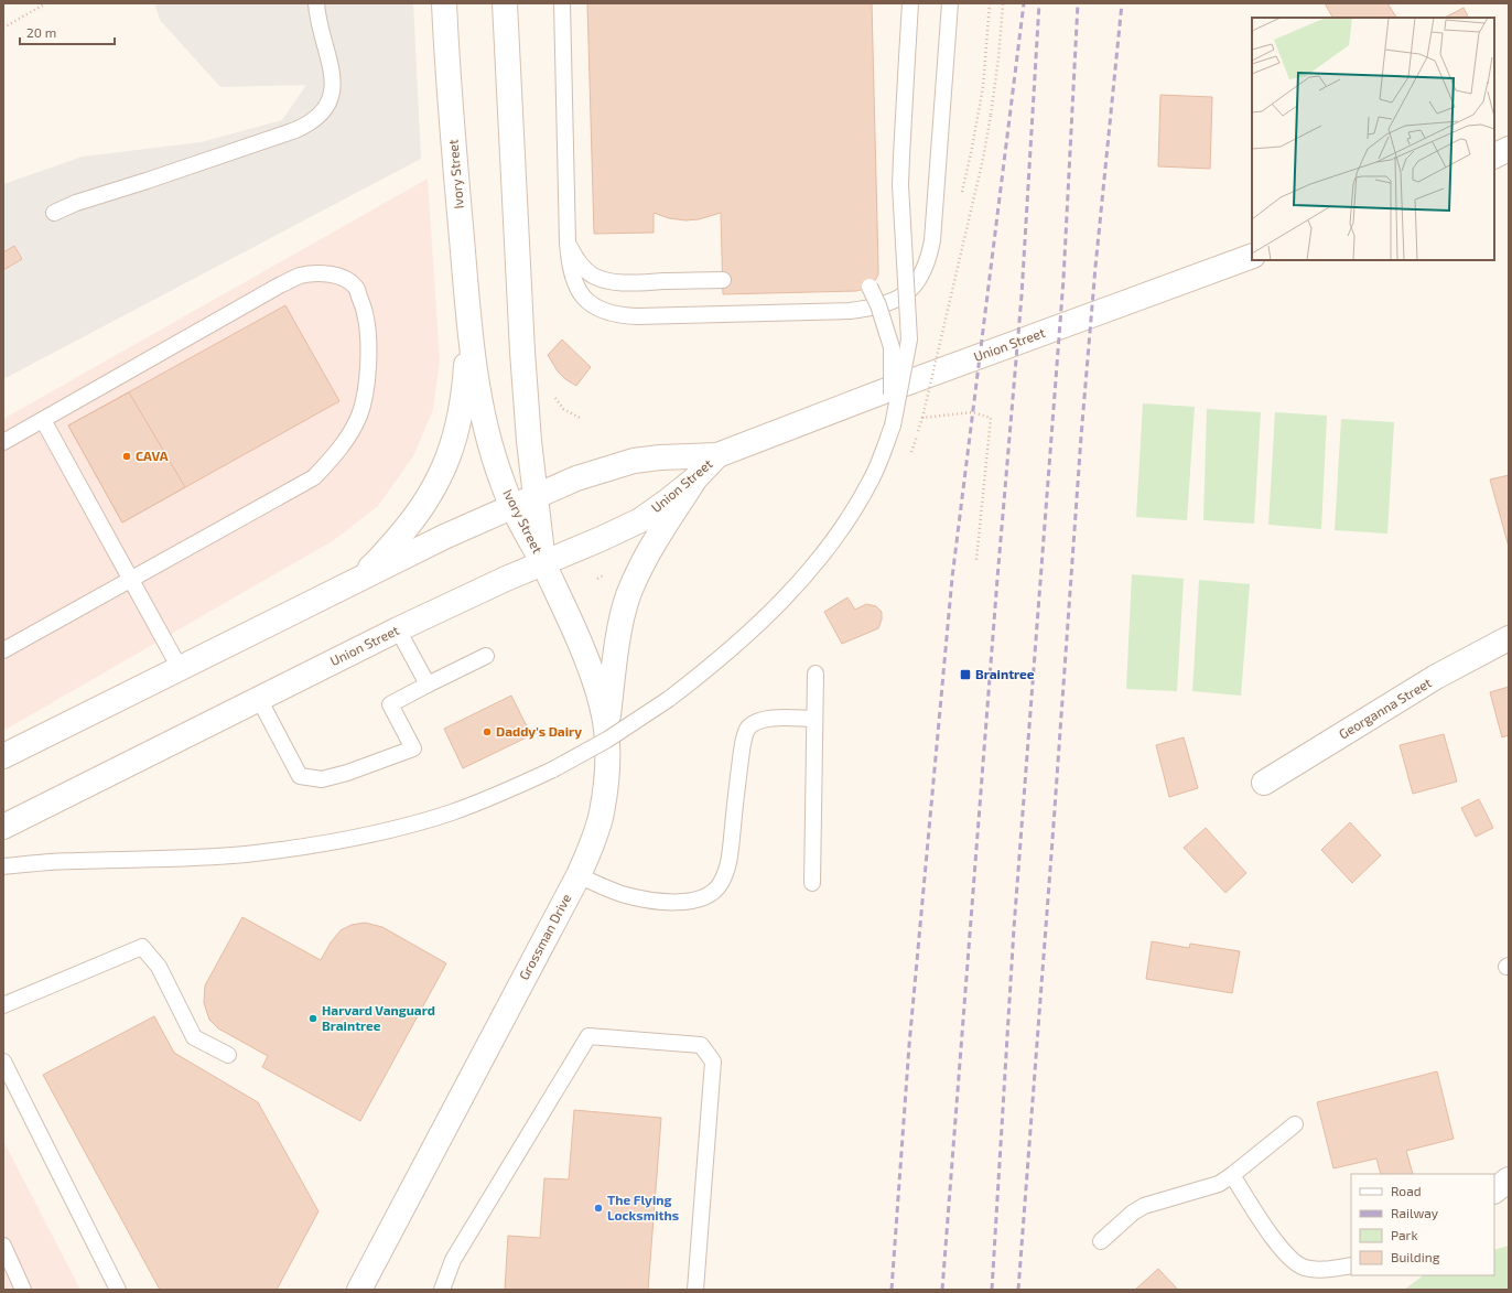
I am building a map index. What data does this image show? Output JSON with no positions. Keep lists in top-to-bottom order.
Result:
{
  "streets": {
    "street": [
      "Ivory Street",
      "Union Street",
      "Georganna Street",
      "Grossman Drive"
    ]
  },
  "crossings": [
    ["Ivory Street", "Union Street"],
    ["Ivory Street", "Grossman Drive"],
    ["Union Street", "Grossman Drive"]
  ],
  "places": {
    "other": [
      "CAVA",
      "Daddy's Dairy",
      "Harvard Vanguard Braintree",
      "The Flying Locksmiths"
    ],
    "transit": ["Braintree"]
  },
  "legend": [
    "Road",
    "Railway",
    "Park",
    "Building"
  ],
  "scale_bar": "20 m"
}
